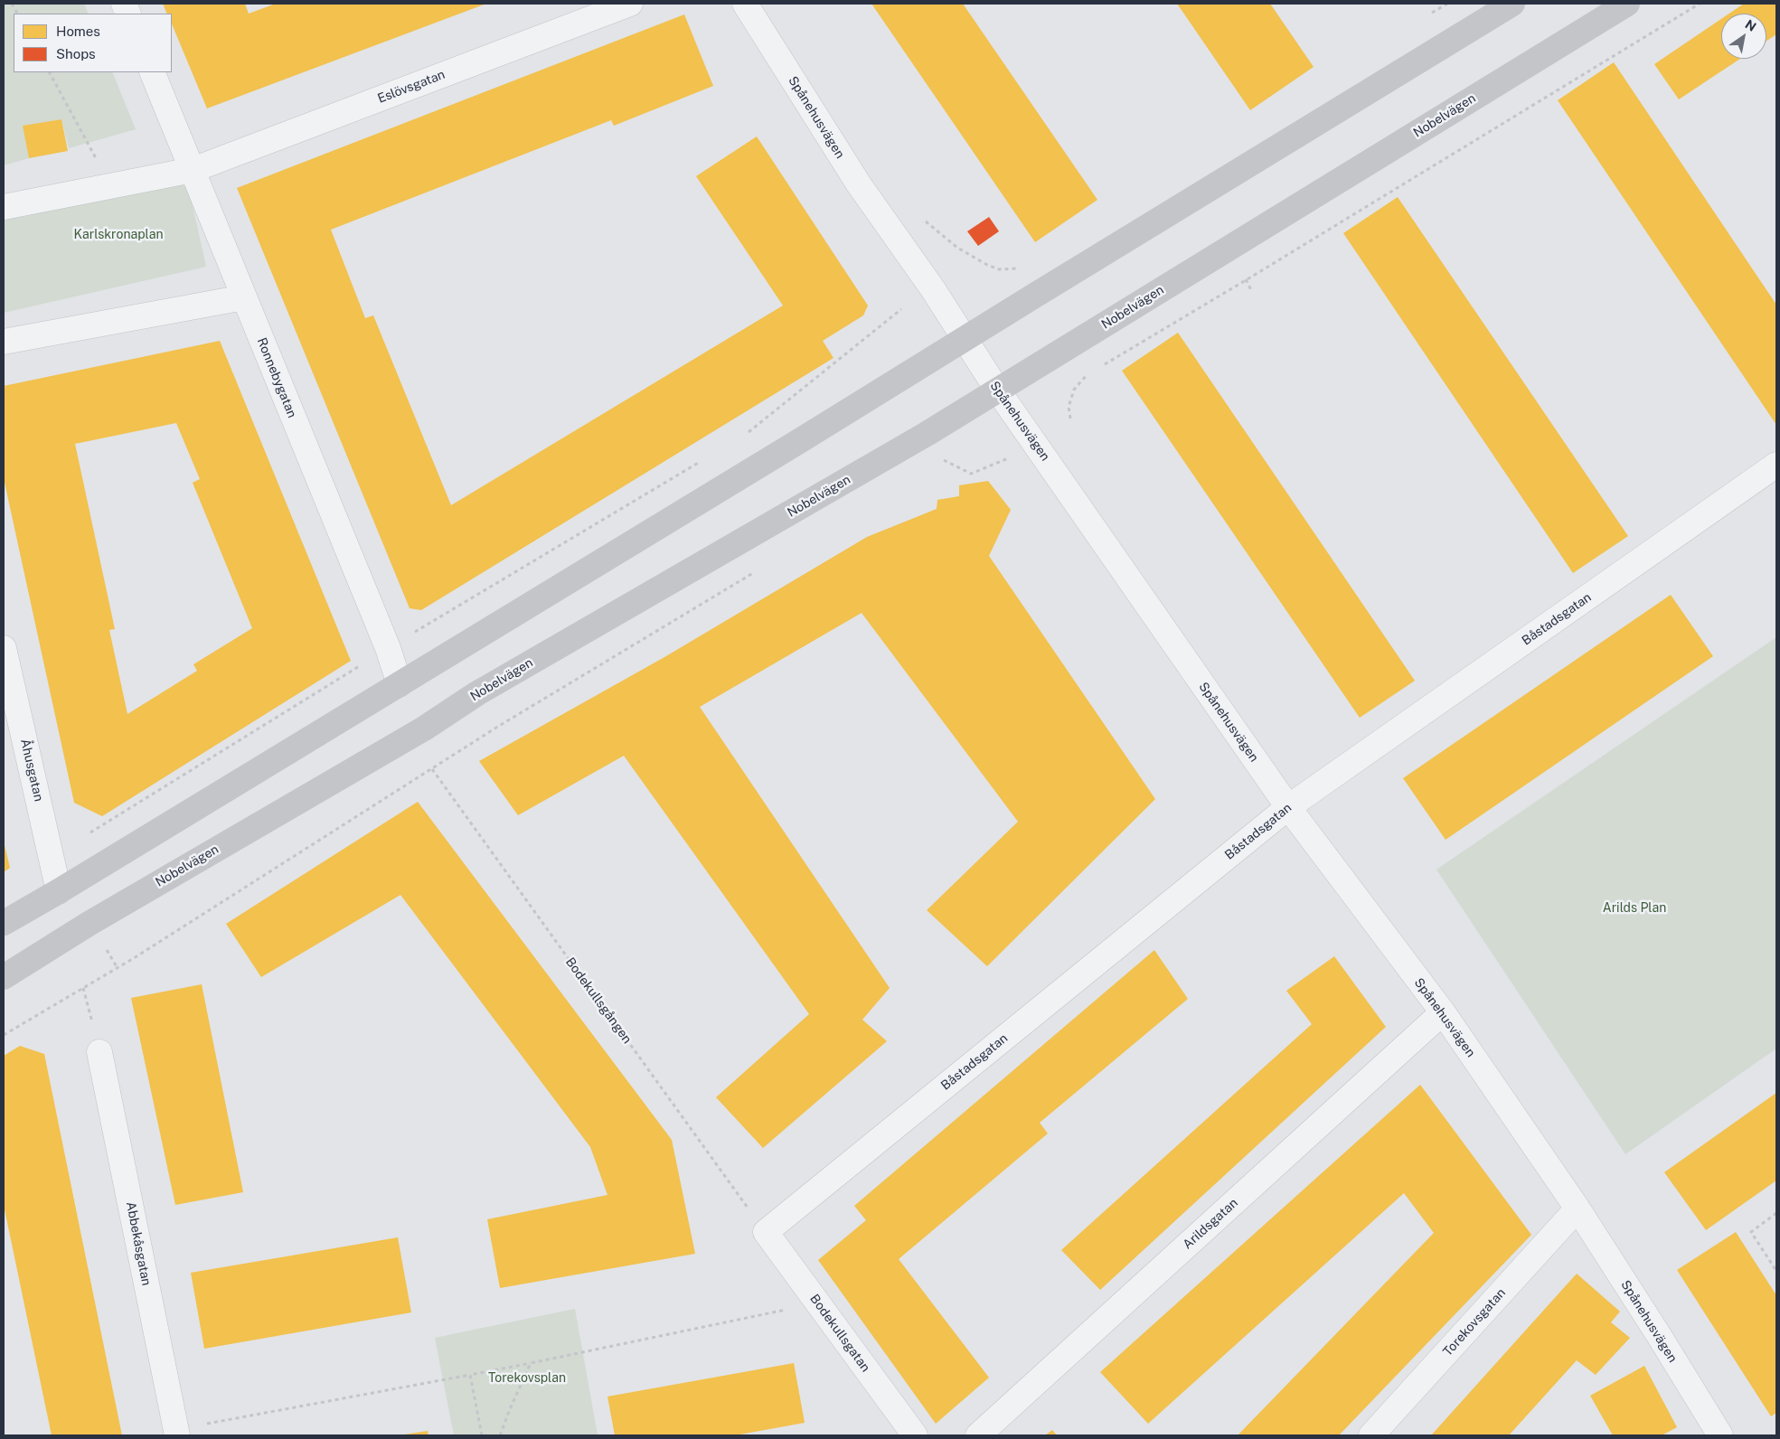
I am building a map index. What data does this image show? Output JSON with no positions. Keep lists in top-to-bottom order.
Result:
{
  "streets": {
    "main road": ["Nobelvägen"],
    "street": [
      "Eslövsgatan",
      "Spånehusvägen",
      "Ronnebygatan",
      "Båstadsgatan",
      "Åhusgatan",
      "Arildsgatan",
      "Abbekåsgatan",
      "Torekovsgatan",
      "Bodekullsgatan"
    ],
    "path": ["Bodekullsgången"]
  },
  "crossings": [
    ["Eslövsgatan", "Ronnebygatan"],
    ["Nobelvägen", "Spånehusvägen"],
    ["Spånehusvägen", "Båstadsgatan"],
    ["Spånehusvägen", "Arildsgatan"],
    ["Spånehusvägen", "Torekovsgatan"],
    ["Båstadsgatan", "Bodekullsgången"],
    ["Båstadsgatan", "Bodekullsgatan"],
    ["Bodekullsgången", "Bodekullsgatan"]
  ],
  "parks": ["Karlskronaplan", "Arilds Plan", "Torekovsplan"],
  "legend": ["Homes", "Shops"],
  "north": "top right"
}
